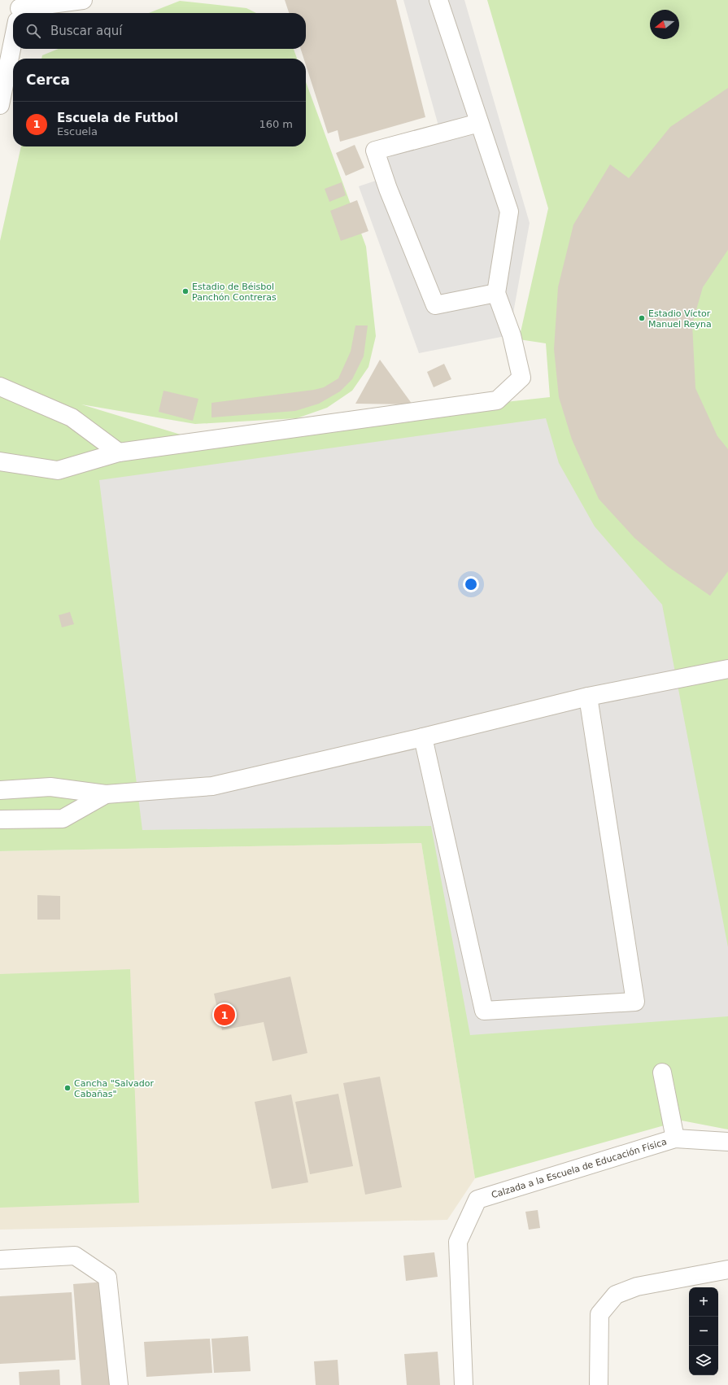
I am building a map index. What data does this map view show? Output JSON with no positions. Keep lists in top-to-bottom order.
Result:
{
  "streets": {
    "street": ["Calzada a la Escuela de Educación Física"]
  },
  "places": ["Estadio de Béisbol Panchón Contreras", "Estadio Víctor Manuel Reyna", "Cancha \"Salvador Cabañas\""],
  "north": "left",
  "page": {
    "search": "Buscar aquí",
    "heading": "Cerca",
    "list": [
      {
        "mark": "1",
        "name": "Escuela de Futbol",
        "note": "Escuela",
        "value": "160 m"
      }
    ],
    "pins": "1",
    "map_buttons": ["+", "−"]
  }
}
